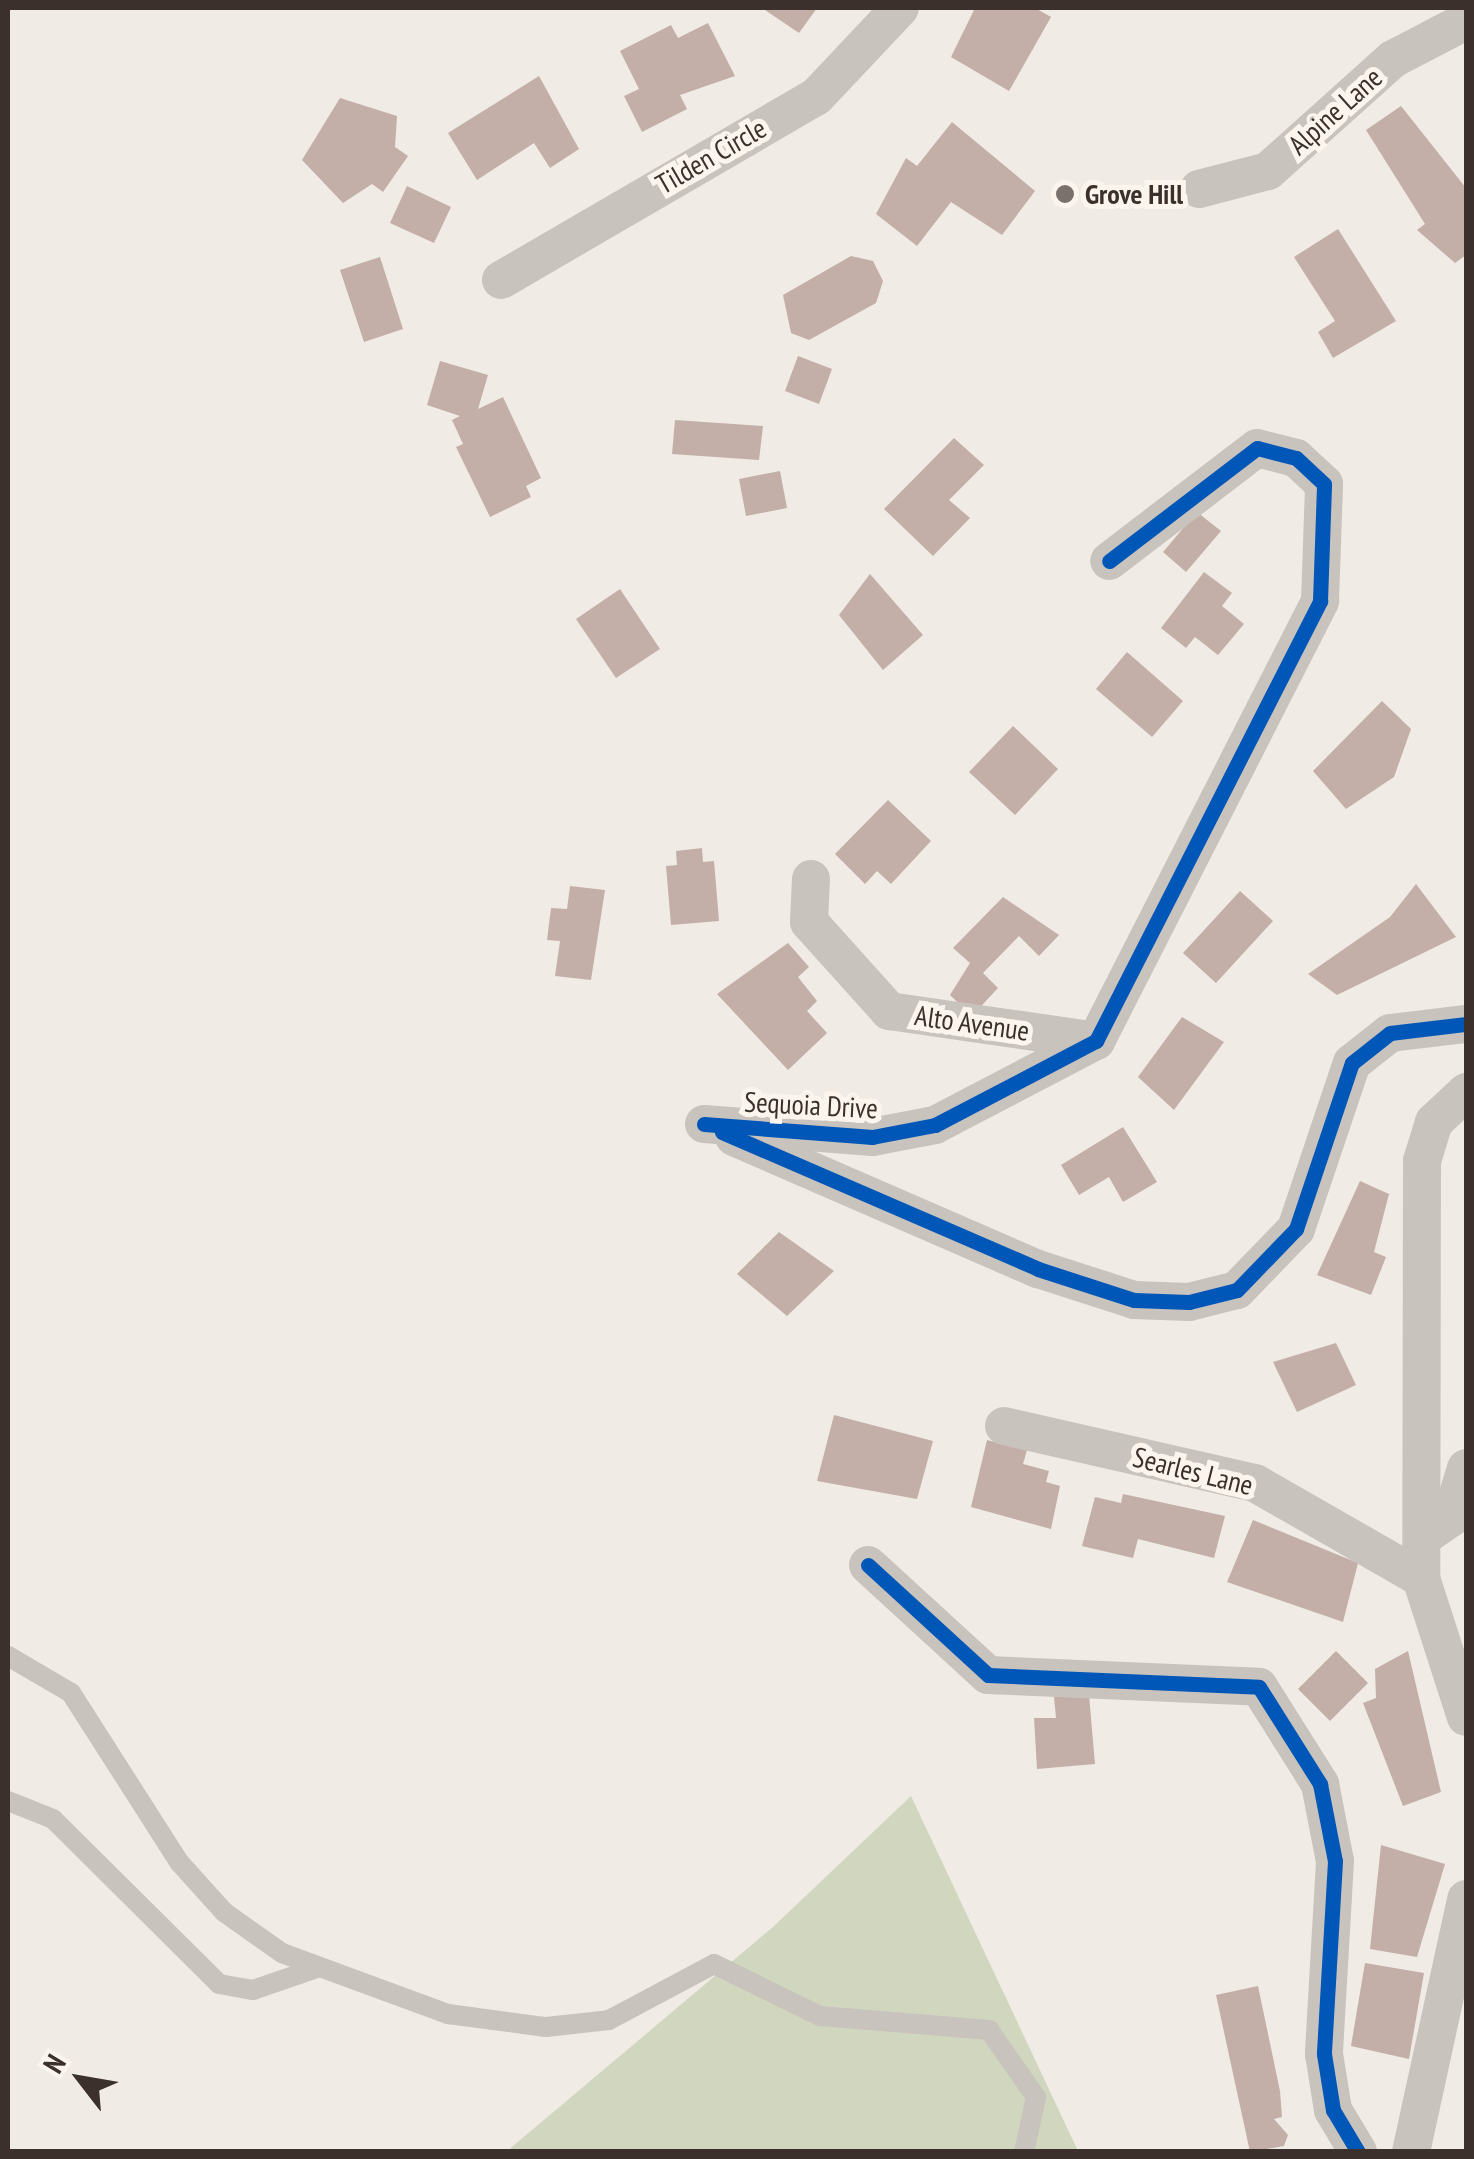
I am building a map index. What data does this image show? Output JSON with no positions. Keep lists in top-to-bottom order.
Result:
{
  "streets": {
    "street": [
      "Alpine Lane",
      "Tilden Circle",
      "Alto Avenue",
      "Sequoia Drive",
      "Searles Lane"
    ]
  },
  "crossings": [
    ["Alto Avenue", "Sequoia Drive"]
  ],
  "places": ["Grove Hill"],
  "north": "top left"
}
